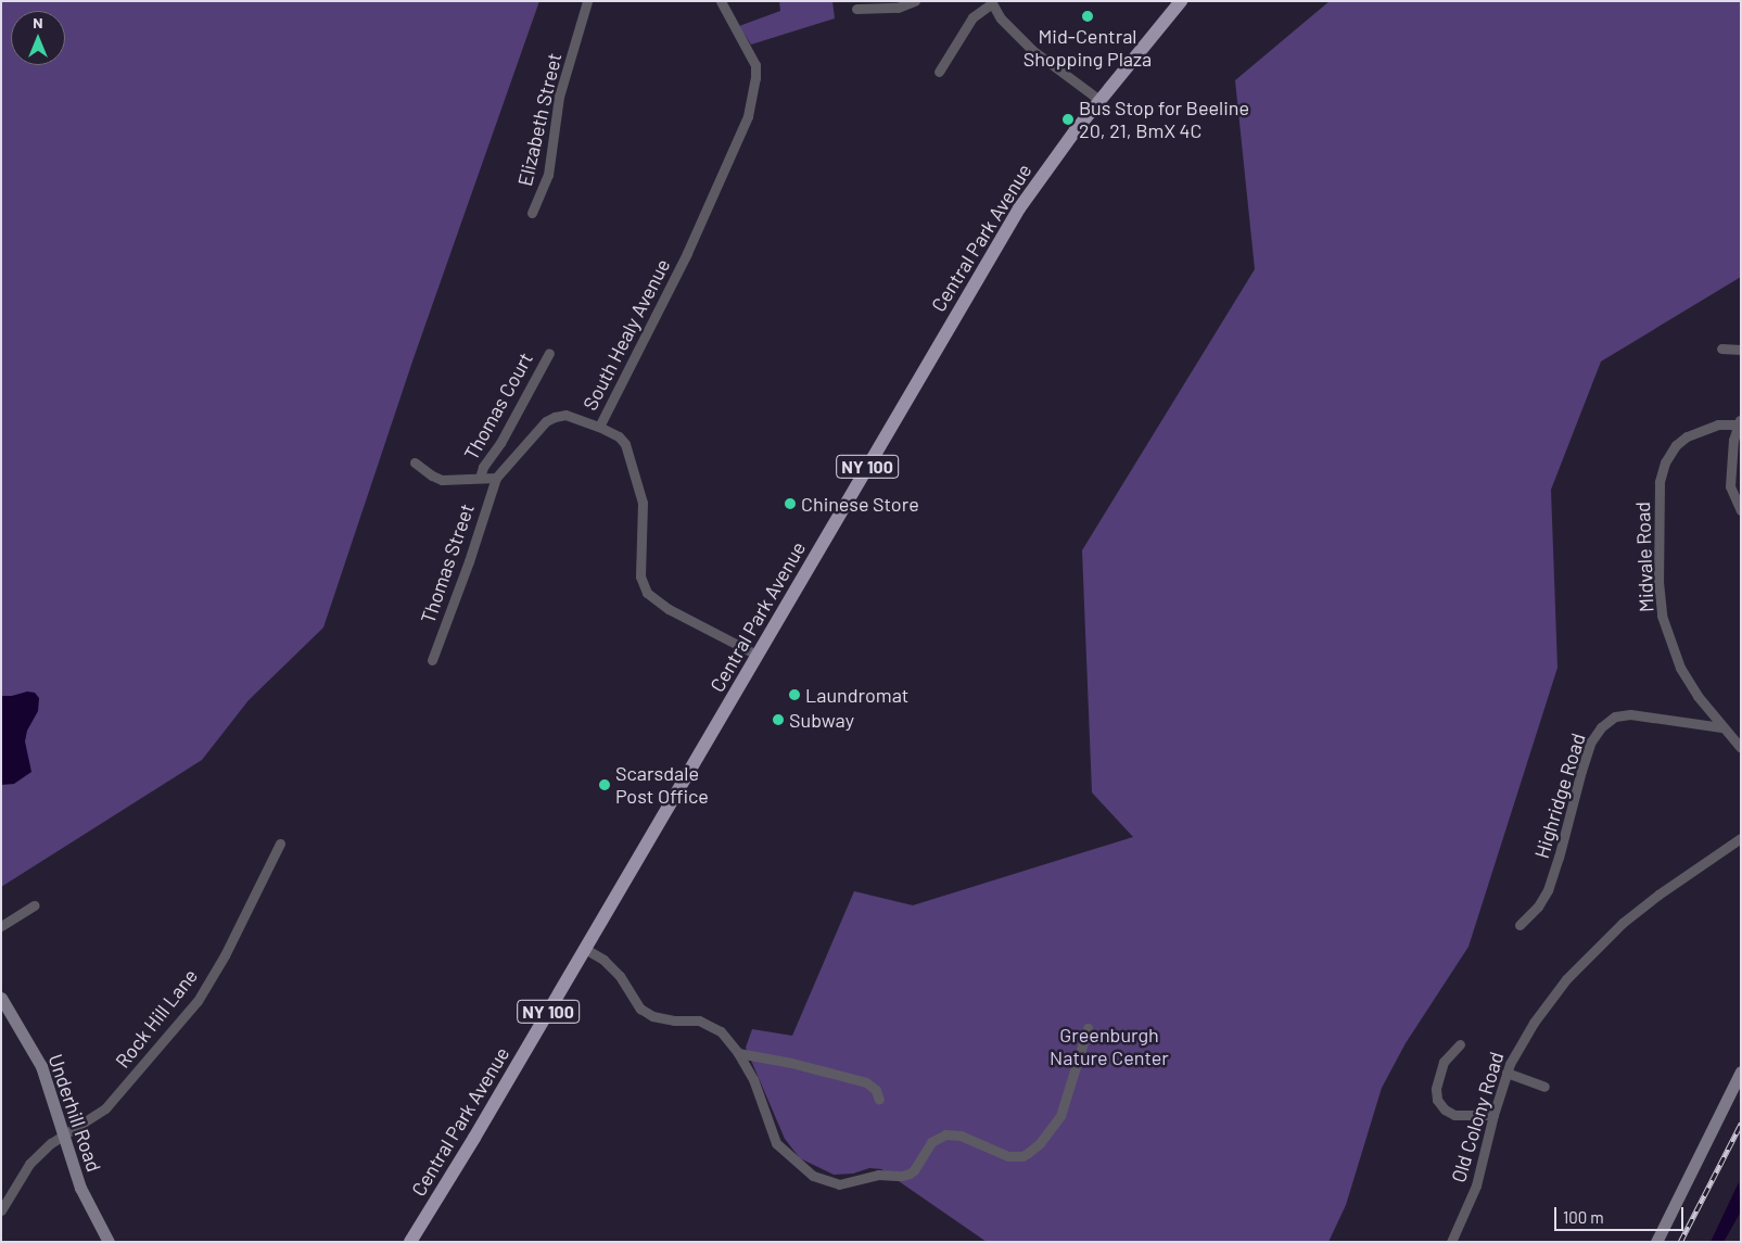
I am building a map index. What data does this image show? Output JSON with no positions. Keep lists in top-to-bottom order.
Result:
{
  "streets": {
    "main road": ["Central Park Avenue", "NY 100"],
    "street": [
      "Elizabeth Street",
      "South Healy Avenue",
      "Thomas Court",
      "Midvale Road",
      "Thomas Street",
      "Highridge Road",
      "Rock Hill Lane",
      "Underhill Road",
      "Old Colony Road"
    ]
  },
  "crossings": [
    ["Central Park Avenue", "South Healy Avenue"],
    ["South Healy Avenue", "Thomas Street"],
    ["Thomas Court", "Thomas Street"],
    ["Midvale Road", "Highridge Road"],
    ["Rock Hill Lane", "Underhill Road"]
  ],
  "parks": ["Greenburgh Nature Center"],
  "places": [
    "Mid-Central Shopping Plaza",
    "Bus Stop for Beeline 20, 21, BmX 4C",
    "Chinese Store",
    "Laundromat",
    "Subway",
    "Scarsdale Post Office"
  ],
  "scale_bar": "100 m",
  "north": "top"
}
